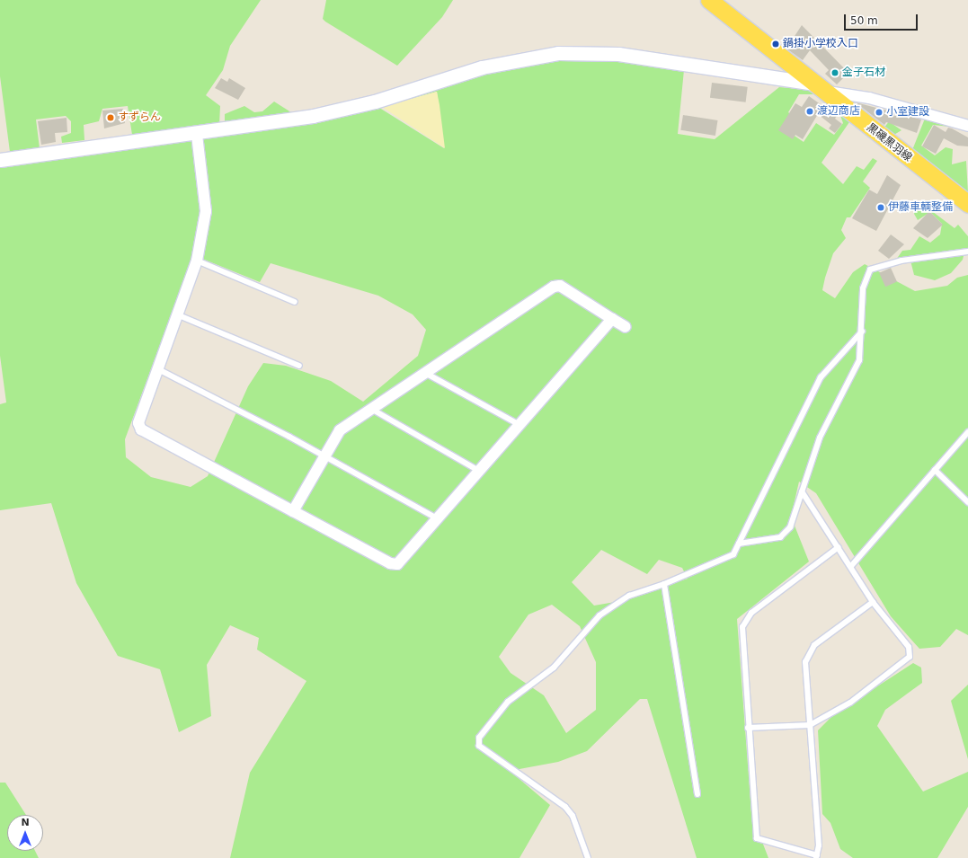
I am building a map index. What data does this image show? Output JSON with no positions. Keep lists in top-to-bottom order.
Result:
{
  "streets": {
    "main road": ["黒磯黒羽線"]
  },
  "places": [
    "鍋掛小学校入口",
    "金子石材",
    "渡辺商店",
    "小室建設",
    "すずらん",
    "伊藤車輌整備"
  ],
  "scale_bar": "50 m",
  "north": "top"
}
